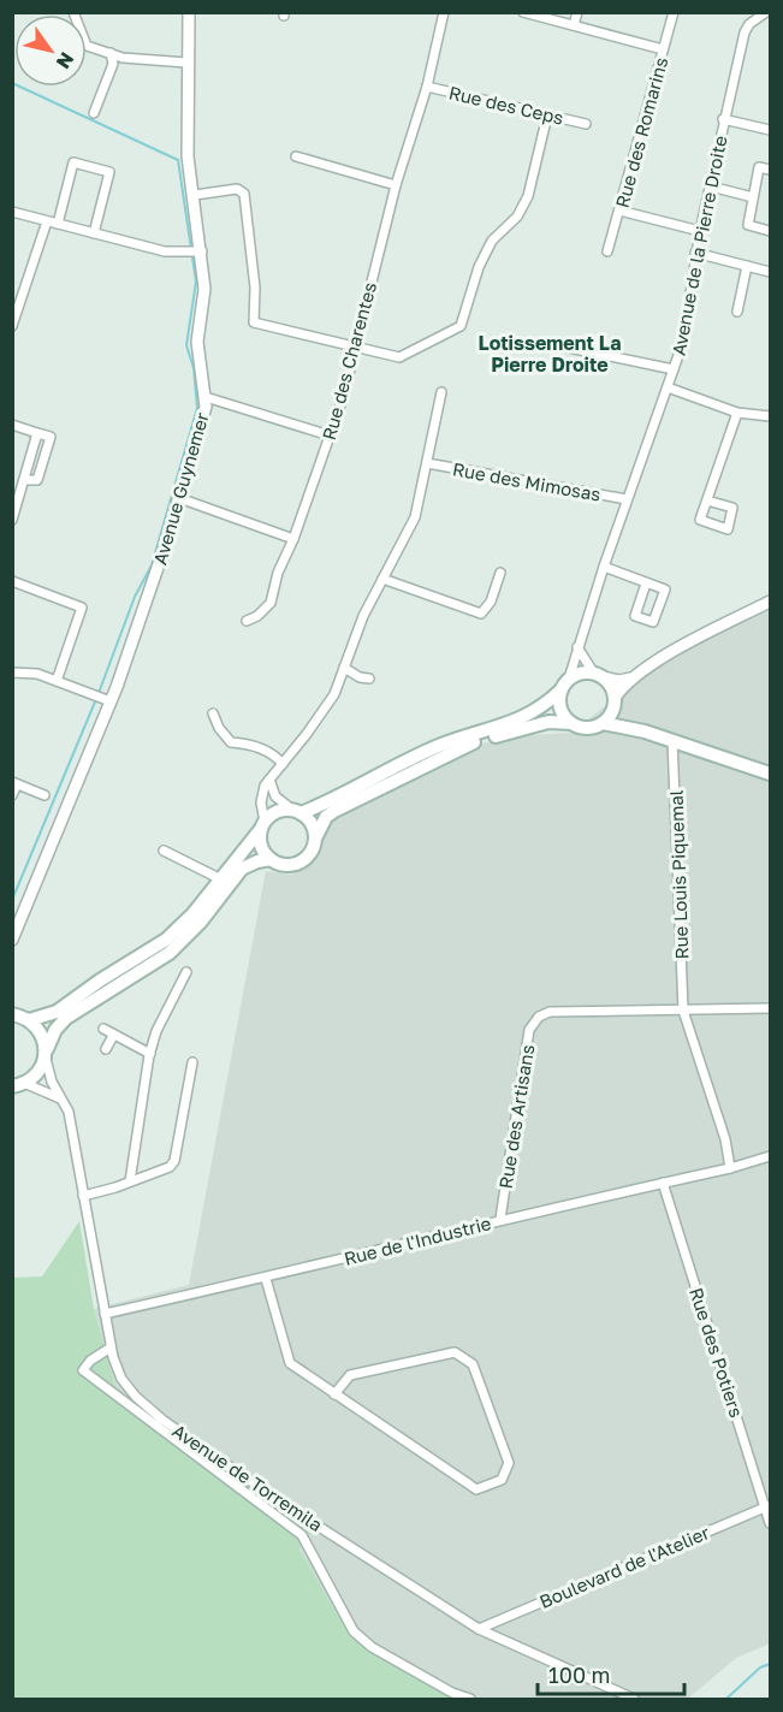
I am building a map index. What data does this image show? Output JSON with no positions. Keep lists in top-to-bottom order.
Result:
{
  "streets": {
    "street": [
      "Rue des Ceps",
      "Rue des Romarins",
      "Avenue de la Pierre Droite",
      "Rue des Charentes",
      "Rue des Mimosas",
      "Avenue Guynemer",
      "Rue Louis Piquemal",
      "Rue des Artisans",
      "Rue de l'Industrie",
      "Rue des Potiers",
      "Avenue de Torremila",
      "Boulevard de l'Atelier"
    ]
  },
  "crossings": [
    ["Rue des Ceps", "Rue des Charentes"],
    ["Avenue de la Pierre Droite", "Rue des Mimosas"],
    ["Rue Louis Piquemal", "Rue des Artisans"],
    ["Rue Louis Piquemal", "Rue de l'Industrie"],
    ["Rue des Artisans", "Rue de l'Industrie"],
    ["Rue de l'Industrie", "Rue des Potiers"],
    ["Rue de l'Industrie", "Avenue de Torremila"],
    ["Rue des Potiers", "Boulevard de l'Atelier"],
    ["Avenue de Torremila", "Boulevard de l'Atelier"]
  ],
  "districts": ["Lotissement La Pierre Droite"],
  "scale_bar": "100 m",
  "north": "bottom right"
}
